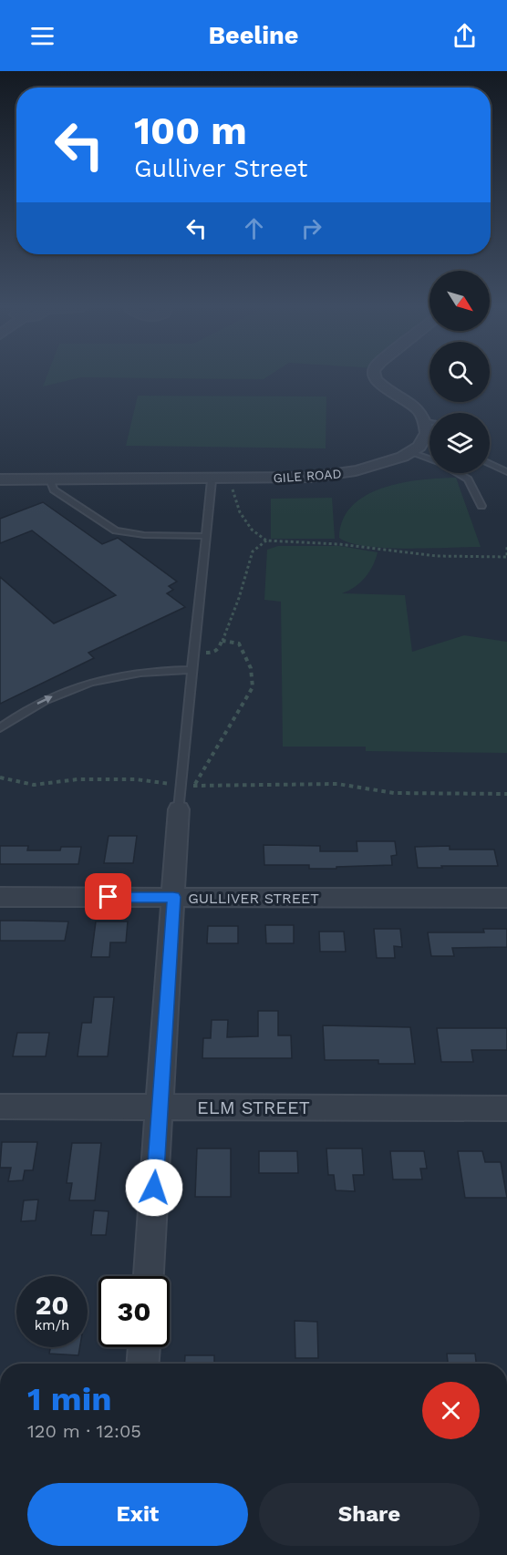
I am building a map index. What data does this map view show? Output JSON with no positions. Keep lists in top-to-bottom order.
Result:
{
  "streets": {
    "street": ["GILE ROAD", "GULLIVER STREET", "ELM STREET"]
  },
  "north": "bottom right",
  "page": {
    "header": "Beeline",
    "turn": ["100 m", "Gulliver Street"],
    "speed": "20 km/h",
    "limit": "30",
    "heading": ["1 min", "120 m · 12:05"],
    "buttons": ["Exit", "Share"]
  }
}
